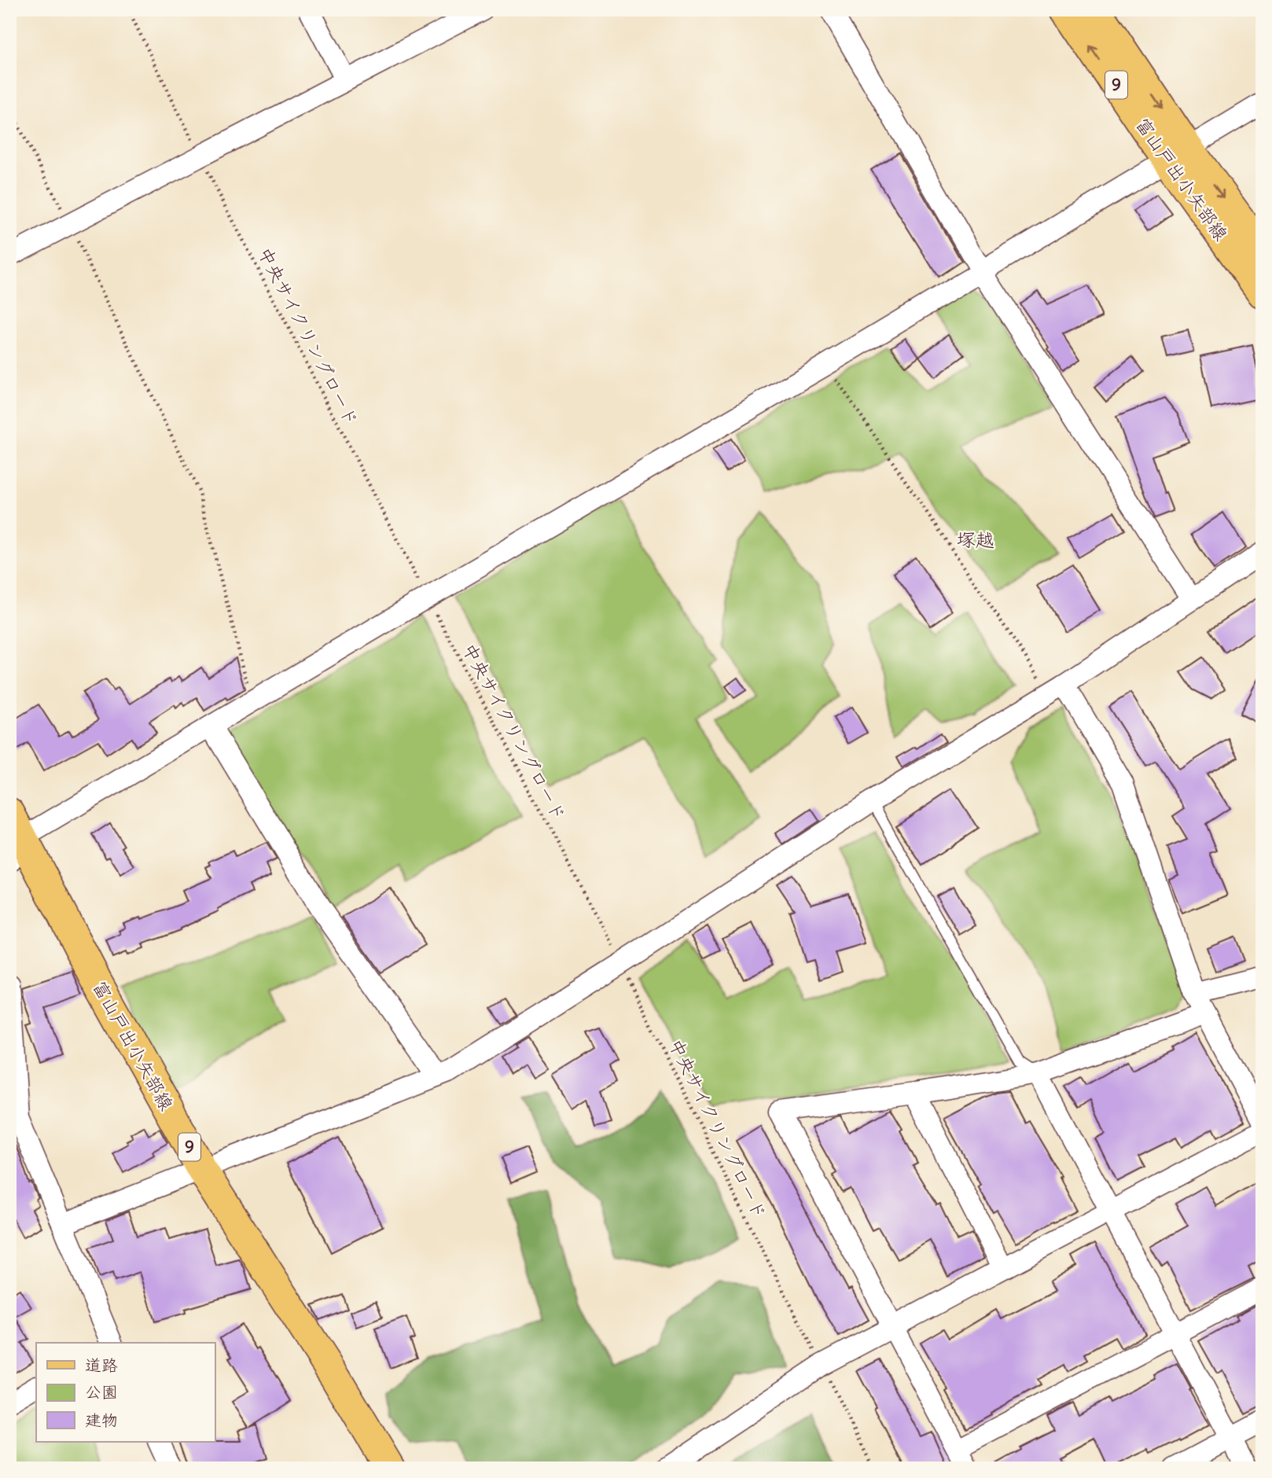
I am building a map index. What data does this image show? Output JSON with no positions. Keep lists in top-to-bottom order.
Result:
{
  "streets": {
    "main road": ["9", "富山戸出小矢部線"],
    "path": ["中央サイクリングロード"]
  },
  "districts": ["塚越"],
  "legend": ["道路", "公園", "建物"]
}
